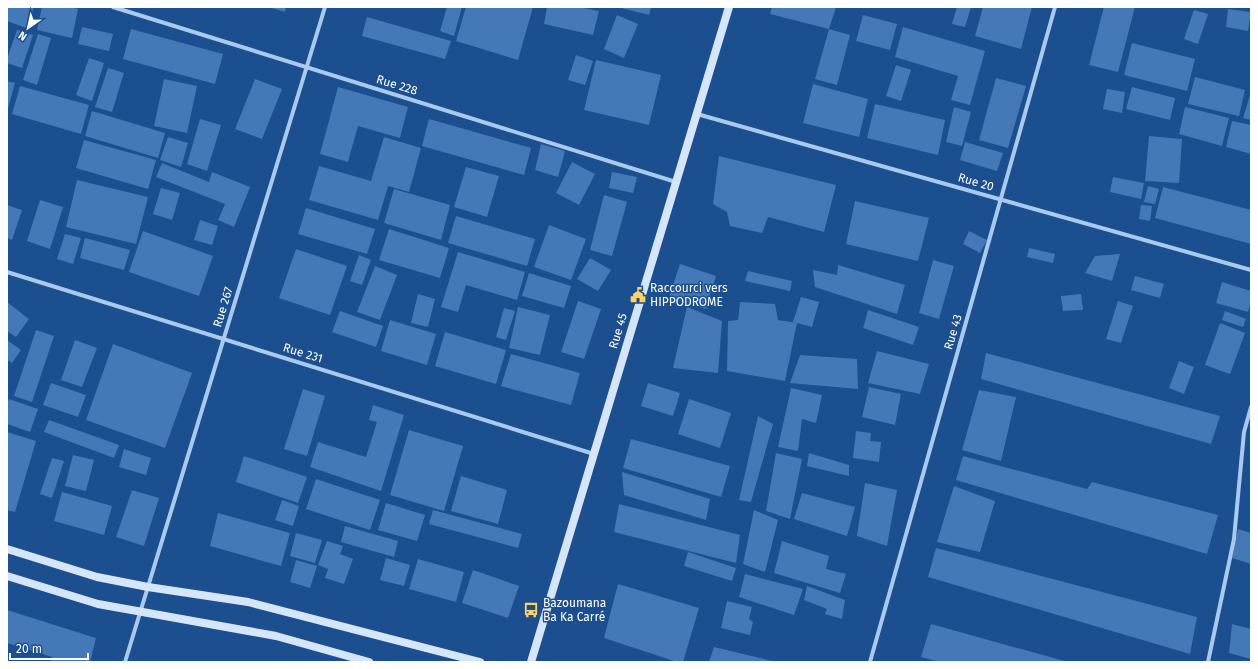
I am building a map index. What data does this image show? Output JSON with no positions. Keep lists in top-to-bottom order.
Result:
{
  "streets": {
    "main road": ["Rue 45"],
    "street": [
      "Rue 228",
      "Rue 20",
      "Rue 267",
      "Rue 43",
      "Rue 231"
    ]
  },
  "crossings": [
    ["Rue 228", "Rue 267"],
    ["Rue 228", "Rue 45"],
    ["Rue 20", "Rue 45"],
    ["Rue 20", "Rue 43"],
    ["Rue 267", "Rue 231"],
    ["Rue 45", "Rue 231"]
  ],
  "places": {
    "public building": ["Raccourci vers HIPPODROME"],
    "bus stop": ["Bazoumana Ba Ka Carré"]
  },
  "scale_bar": "20 m",
  "north": "bottom left"
}
